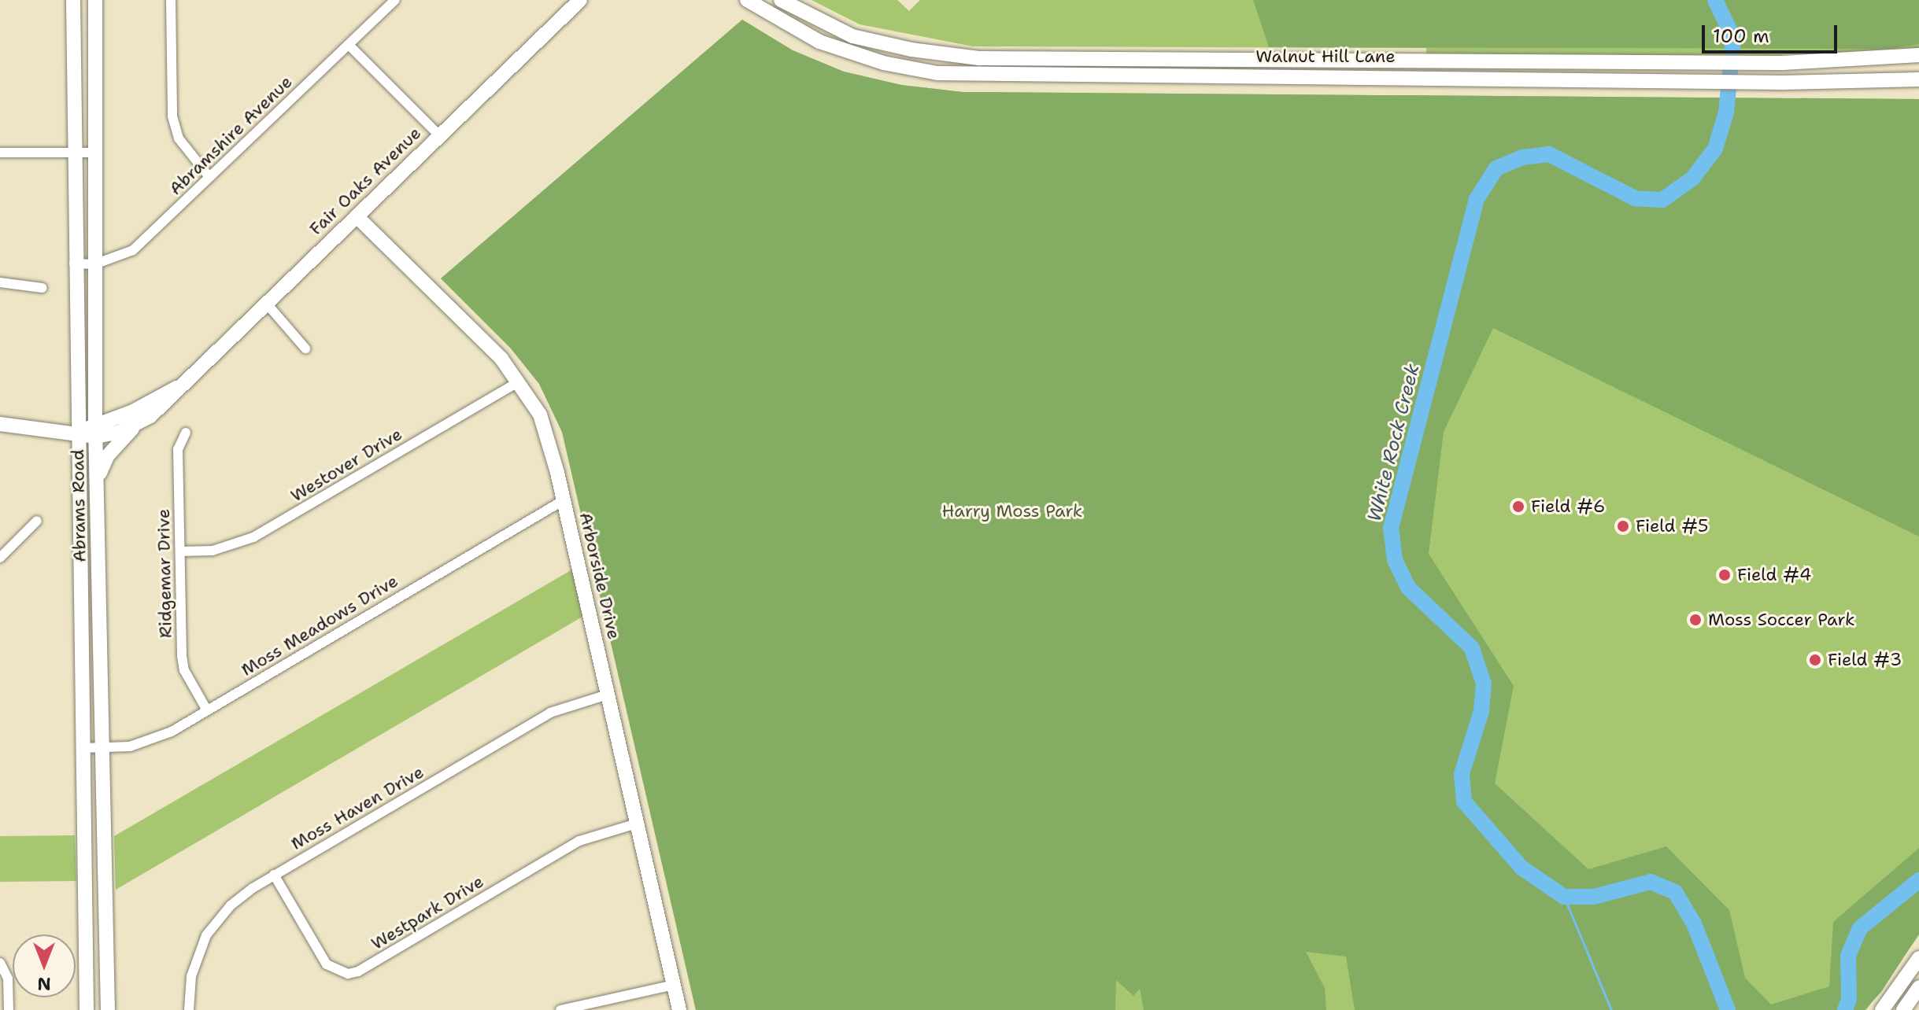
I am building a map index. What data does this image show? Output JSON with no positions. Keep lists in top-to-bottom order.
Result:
{
  "streets": {
    "main road": [
      "Walnut Hill Lane",
      "Fair Oaks Avenue",
      "Abrams Road",
      "Arborside Drive"
    ],
    "street": [
      "Abramshire Avenue",
      "Westover Drive",
      "Ridgemar Drive",
      "Moss Meadows Drive",
      "Moss Haven Drive",
      "Westpark Drive"
    ]
  },
  "crossings": [
    ["Abramshire Avenue", "Abrams Road"],
    ["Fair Oaks Avenue", "Abrams Road"],
    ["Fair Oaks Avenue", "Arborside Drive"],
    ["Westover Drive", "Ridgemar Drive"],
    ["Westover Drive", "Arborside Drive"],
    ["Abrams Road", "Moss Meadows Drive"],
    ["Ridgemar Drive", "Moss Meadows Drive"],
    ["Arborside Drive", "Moss Meadows Drive"],
    ["Arborside Drive", "Moss Haven Drive"],
    ["Arborside Drive", "Westpark Drive"],
    ["Moss Haven Drive", "Westpark Drive"]
  ],
  "water": ["White Rock Creek"],
  "parks": ["Harry Moss Park"],
  "places": [
    "Field #6",
    "Field #5",
    "Field #4",
    "Moss Soccer Park",
    "Field #3"
  ],
  "scale_bar": "100 m",
  "north": "bottom"
}
